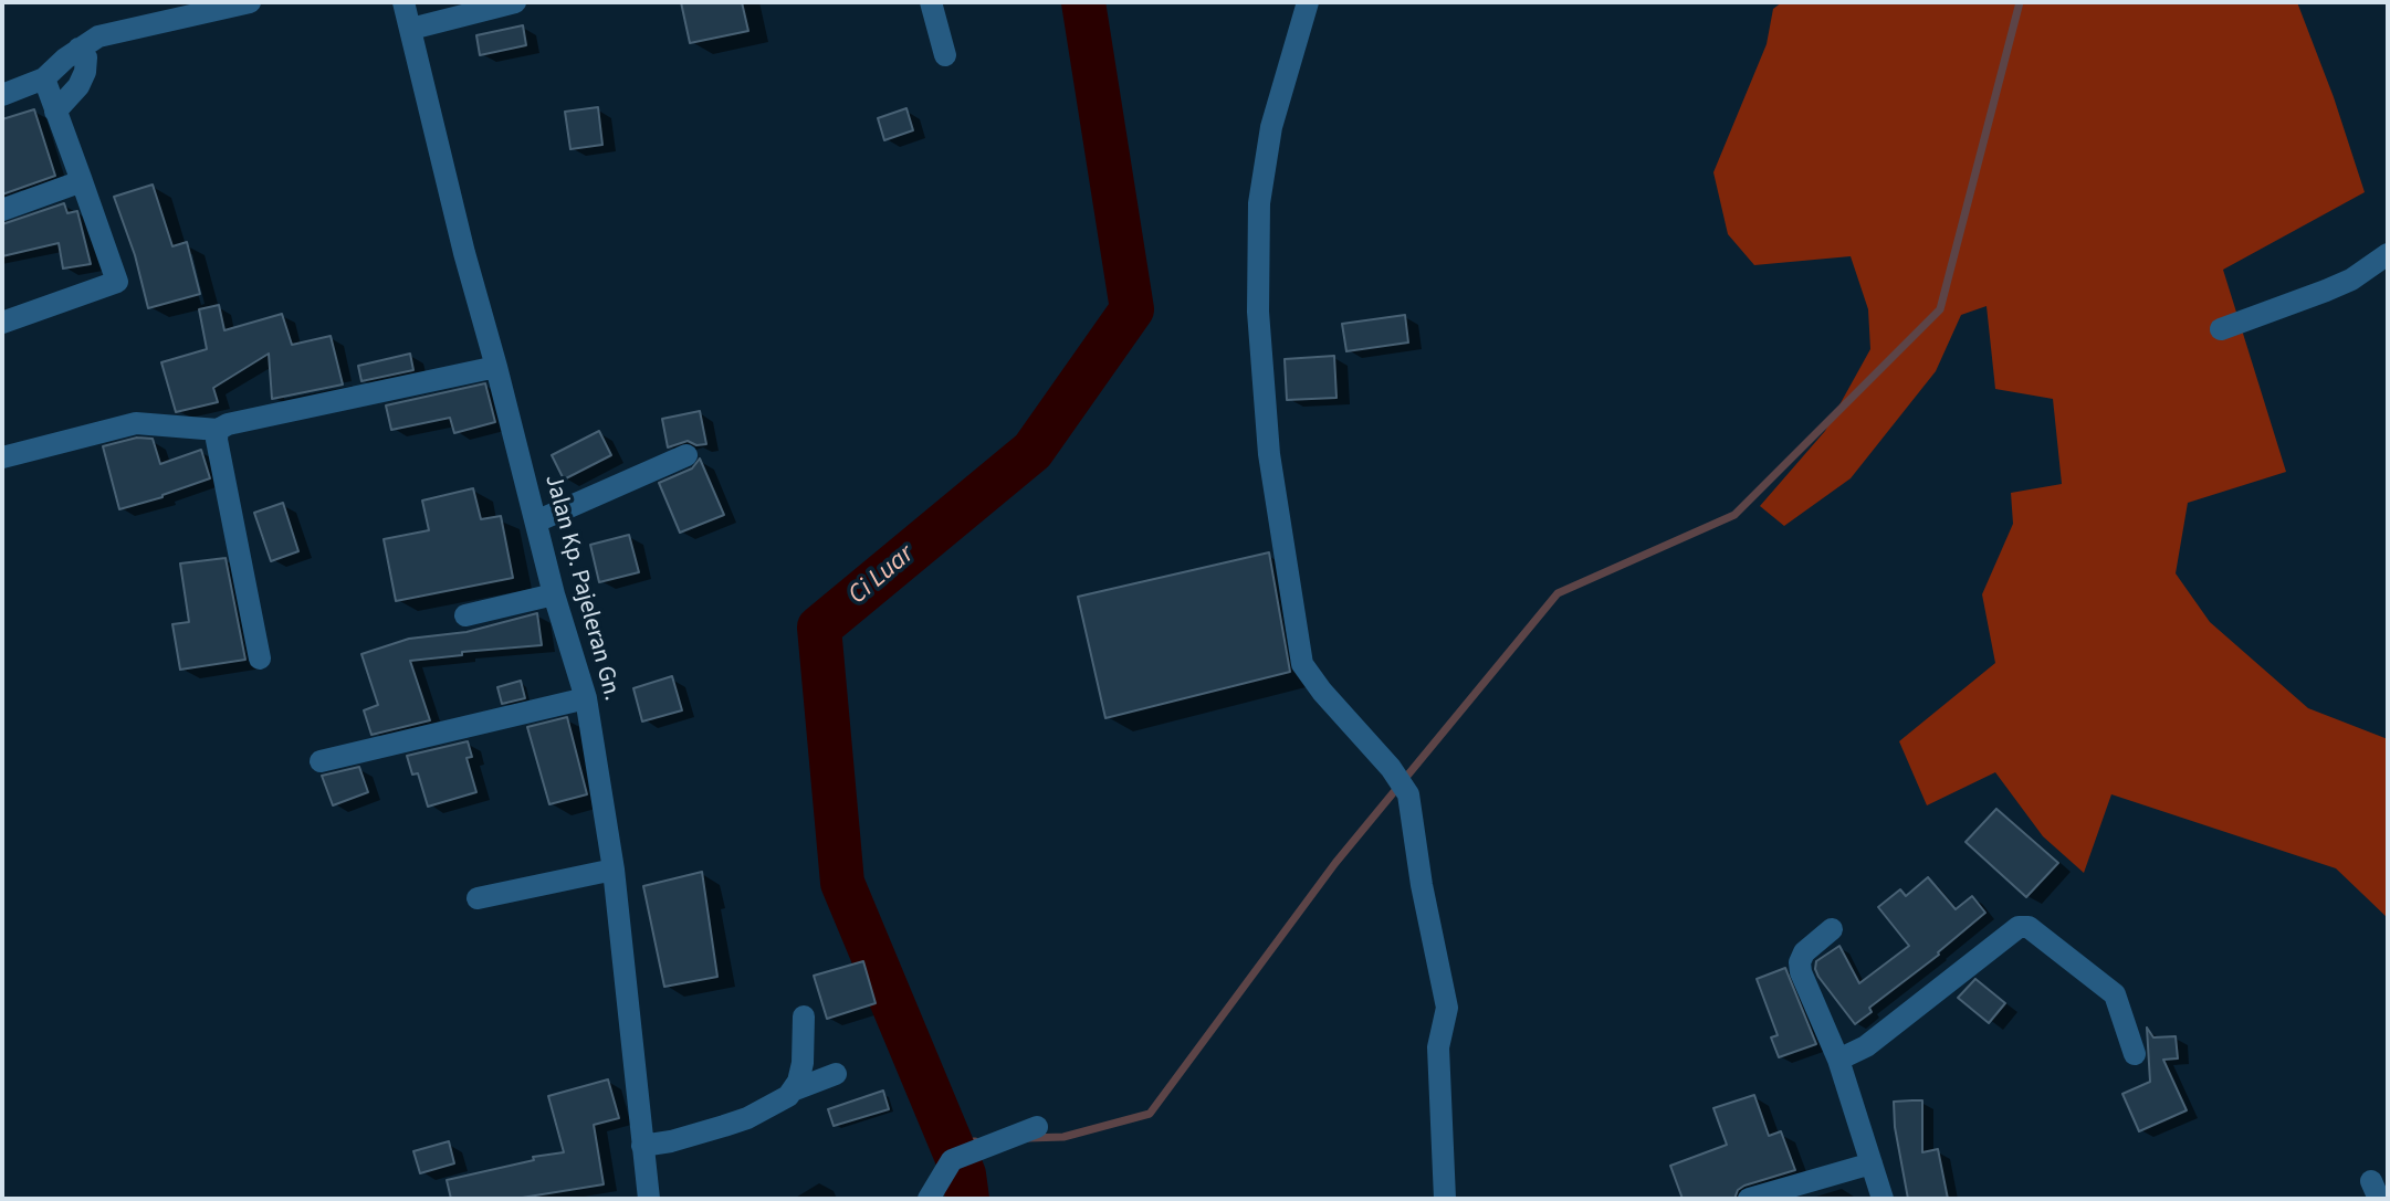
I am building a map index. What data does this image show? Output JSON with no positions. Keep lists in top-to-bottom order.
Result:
{
  "streets": {
    "street": ["Jalan Kp. Pajeleran Gn."]
  },
  "water": ["Ci Luar"]
}
